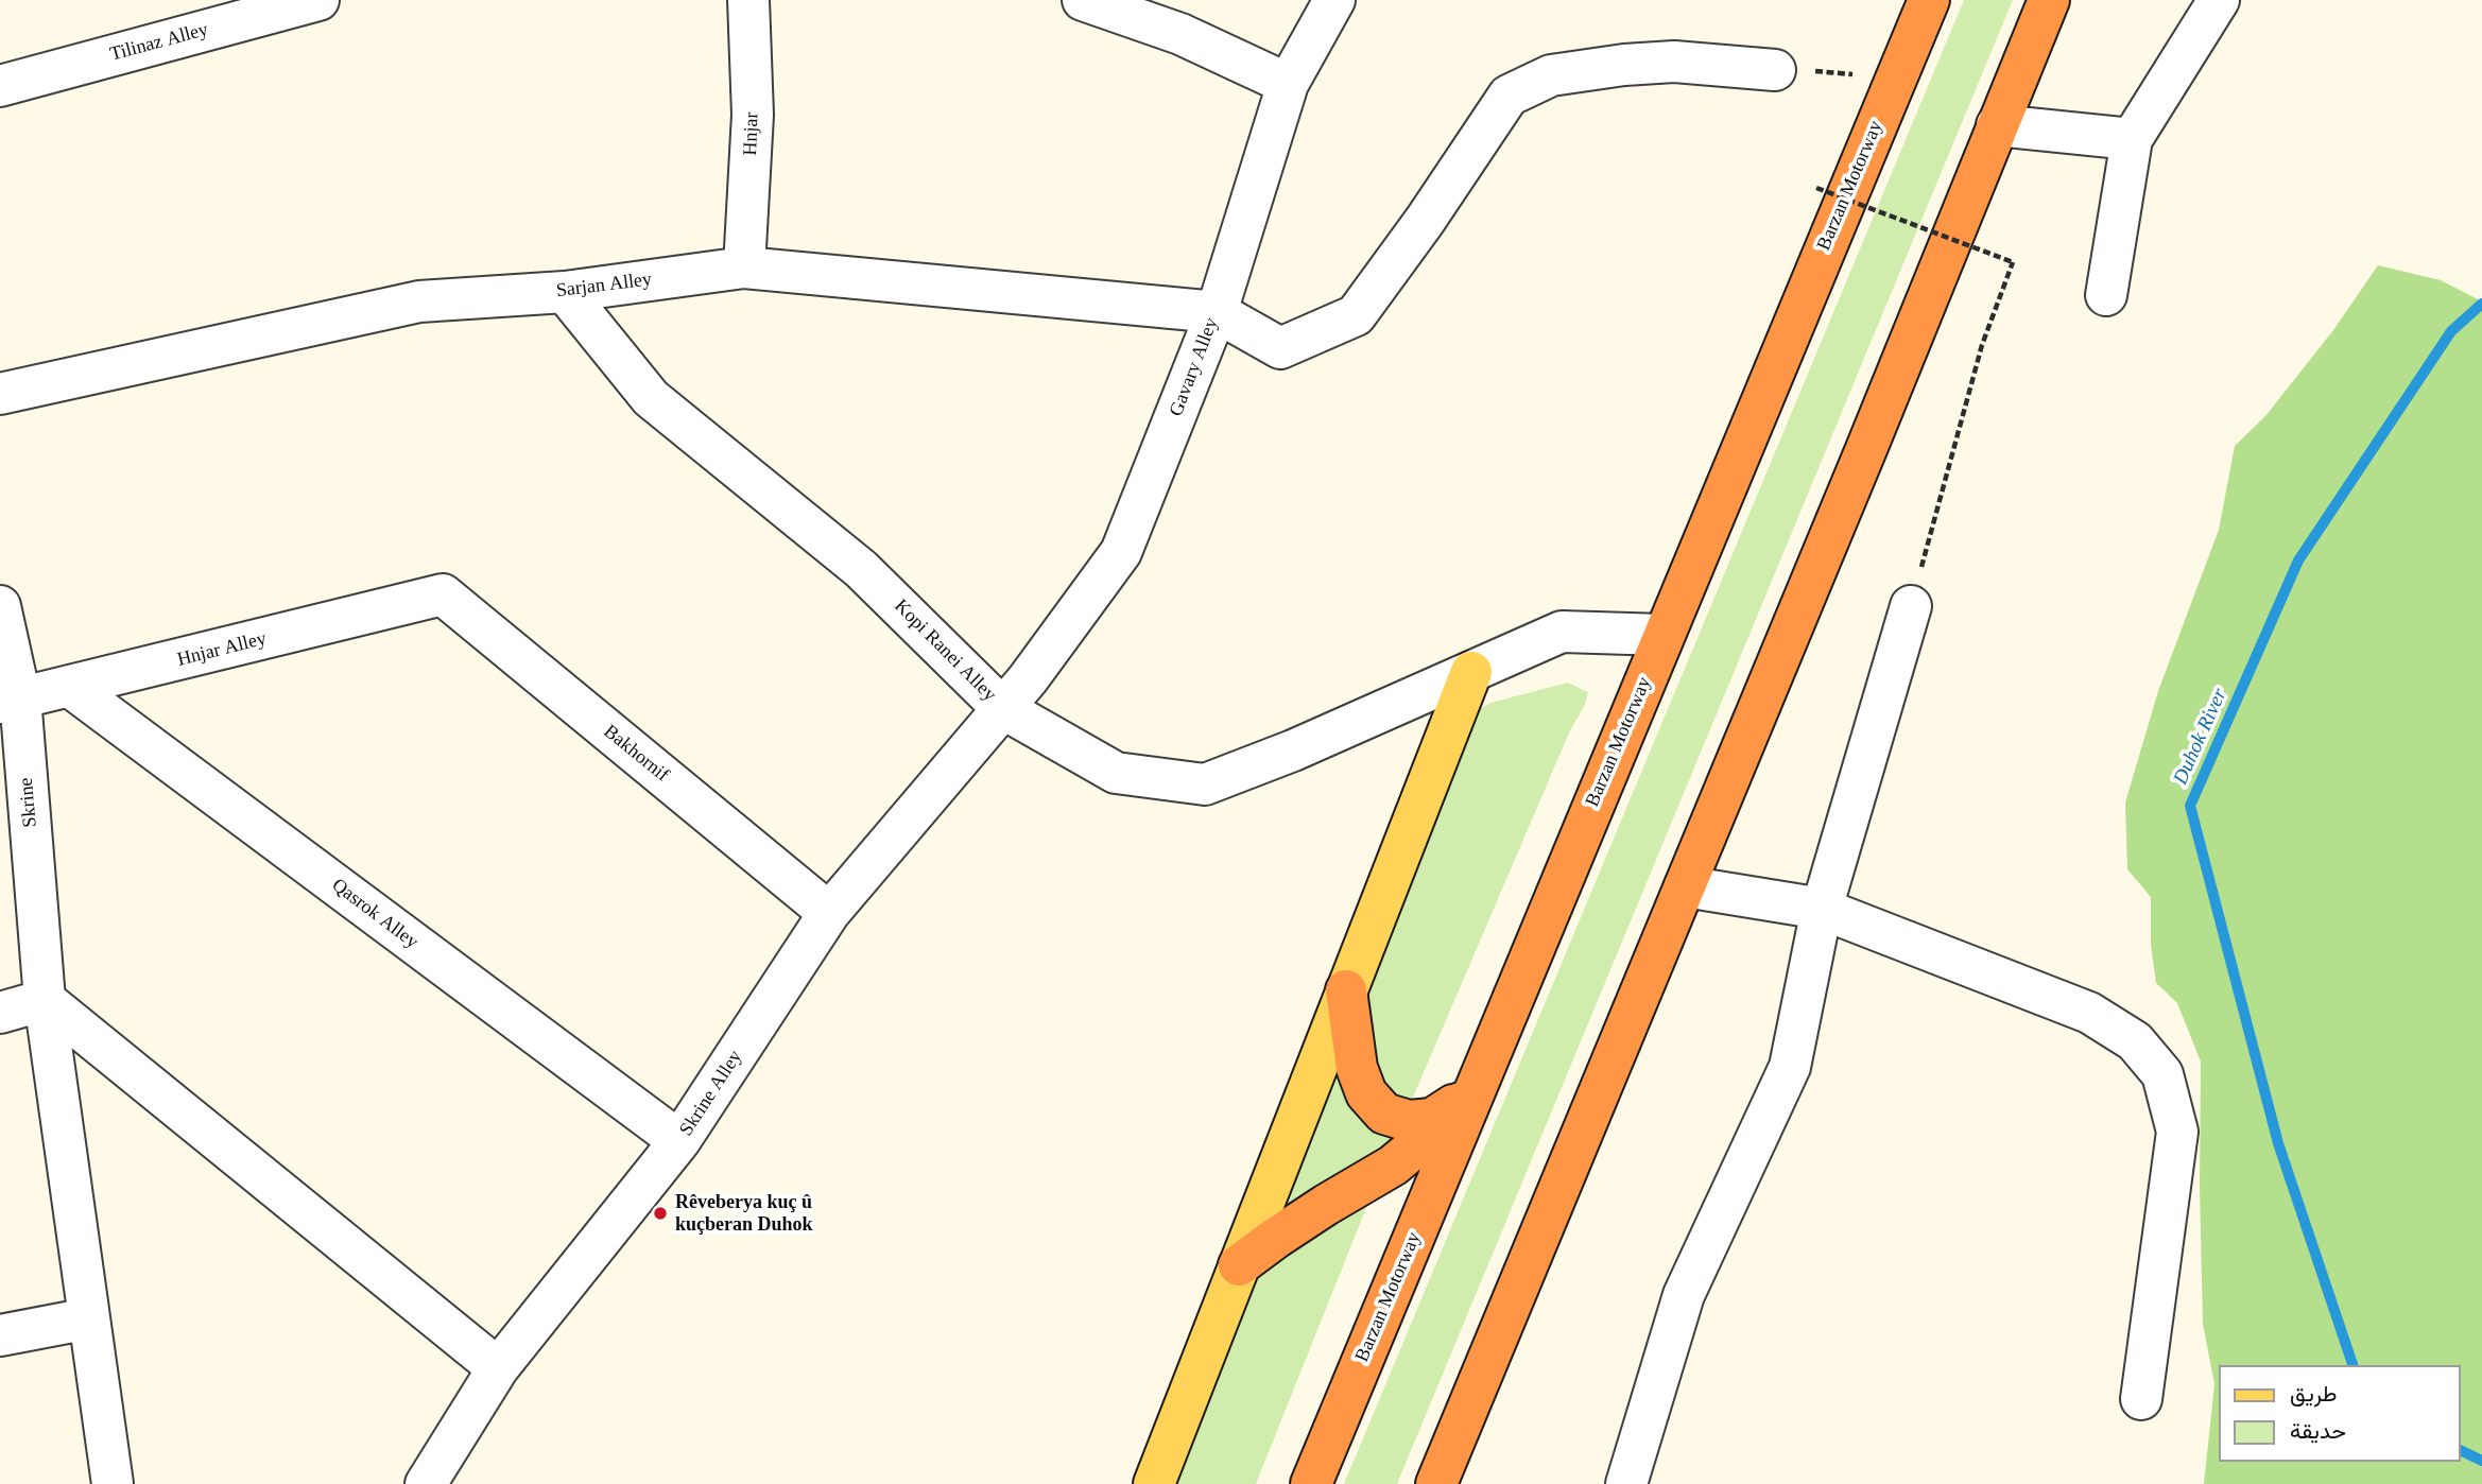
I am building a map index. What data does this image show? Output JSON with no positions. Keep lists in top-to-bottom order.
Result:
{
  "streets": {
    "highway": ["Barzan Motorway"],
    "street": [
      "Tilinaz Alley",
      "Hnjar",
      "Sarjan Alley",
      "Gavary Alley",
      "Hnjar Alley",
      "Kopi Ranei Alley",
      "Bakhornif",
      "Skrine",
      "Qasrok Alley",
      "Skrine Alley"
    ]
  },
  "crossings": [
    ["Hnjar", "Sarjan Alley"],
    ["Barzan Motorway", "Kopi Ranei Alley"],
    ["Sarjan Alley", "Gavary Alley"],
    ["Sarjan Alley", "Kopi Ranei Alley"],
    ["Gavary Alley", "Kopi Ranei Alley"],
    ["Gavary Alley", "Skrine Alley"],
    ["Hnjar Alley", "Bakhornif"],
    ["Hnjar Alley", "Skrine"],
    ["Hnjar Alley", "Qasrok Alley"],
    ["Kopi Ranei Alley", "Skrine Alley"],
    ["Bakhornif", "Skrine Alley"],
    ["Qasrok Alley", "Skrine Alley"]
  ],
  "water": ["Duhok River"],
  "places": ["Rêveberya kuç û kuçberan Duhok"],
  "legend": ["طريق", "حديقة"]
}
